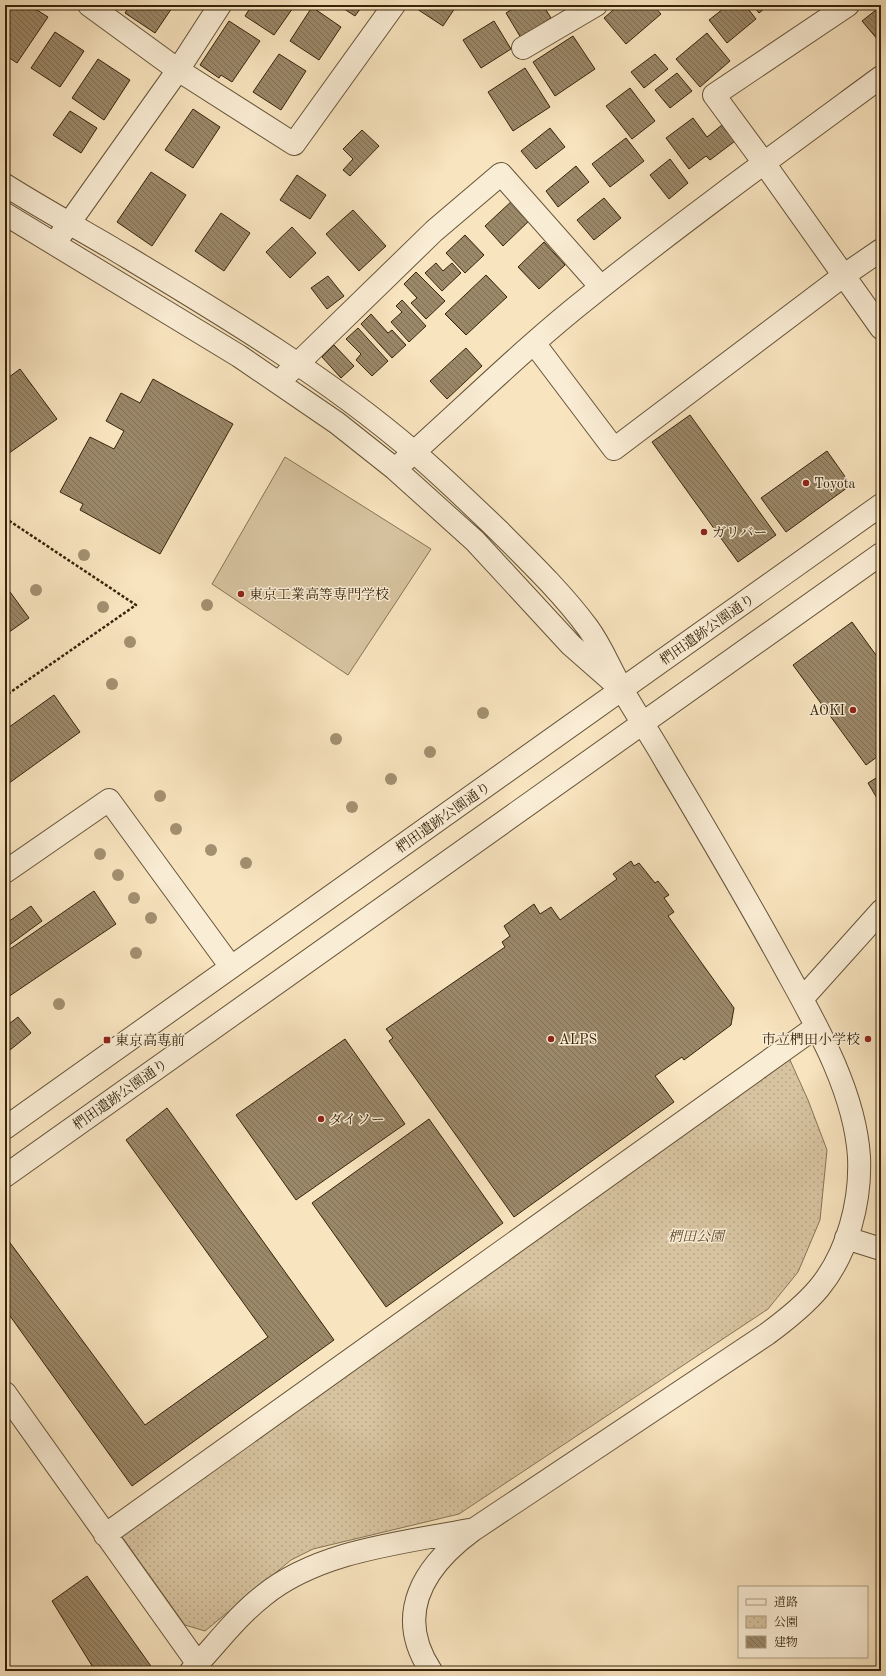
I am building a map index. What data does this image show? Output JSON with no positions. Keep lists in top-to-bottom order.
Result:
{
  "streets": {
    "street": ["椚田遺跡公園通り"]
  },
  "parks": ["椚田公園"],
  "places": {
    "other": [
      "Toyota",
      "ガリバー",
      "東京工業高等専門学校",
      "AOKI",
      "ALPS",
      "市立椚田小学校",
      "ダイソー"
    ],
    "transit": ["東京高専前"]
  },
  "legend": ["道路", "公園", "建物"]
}
